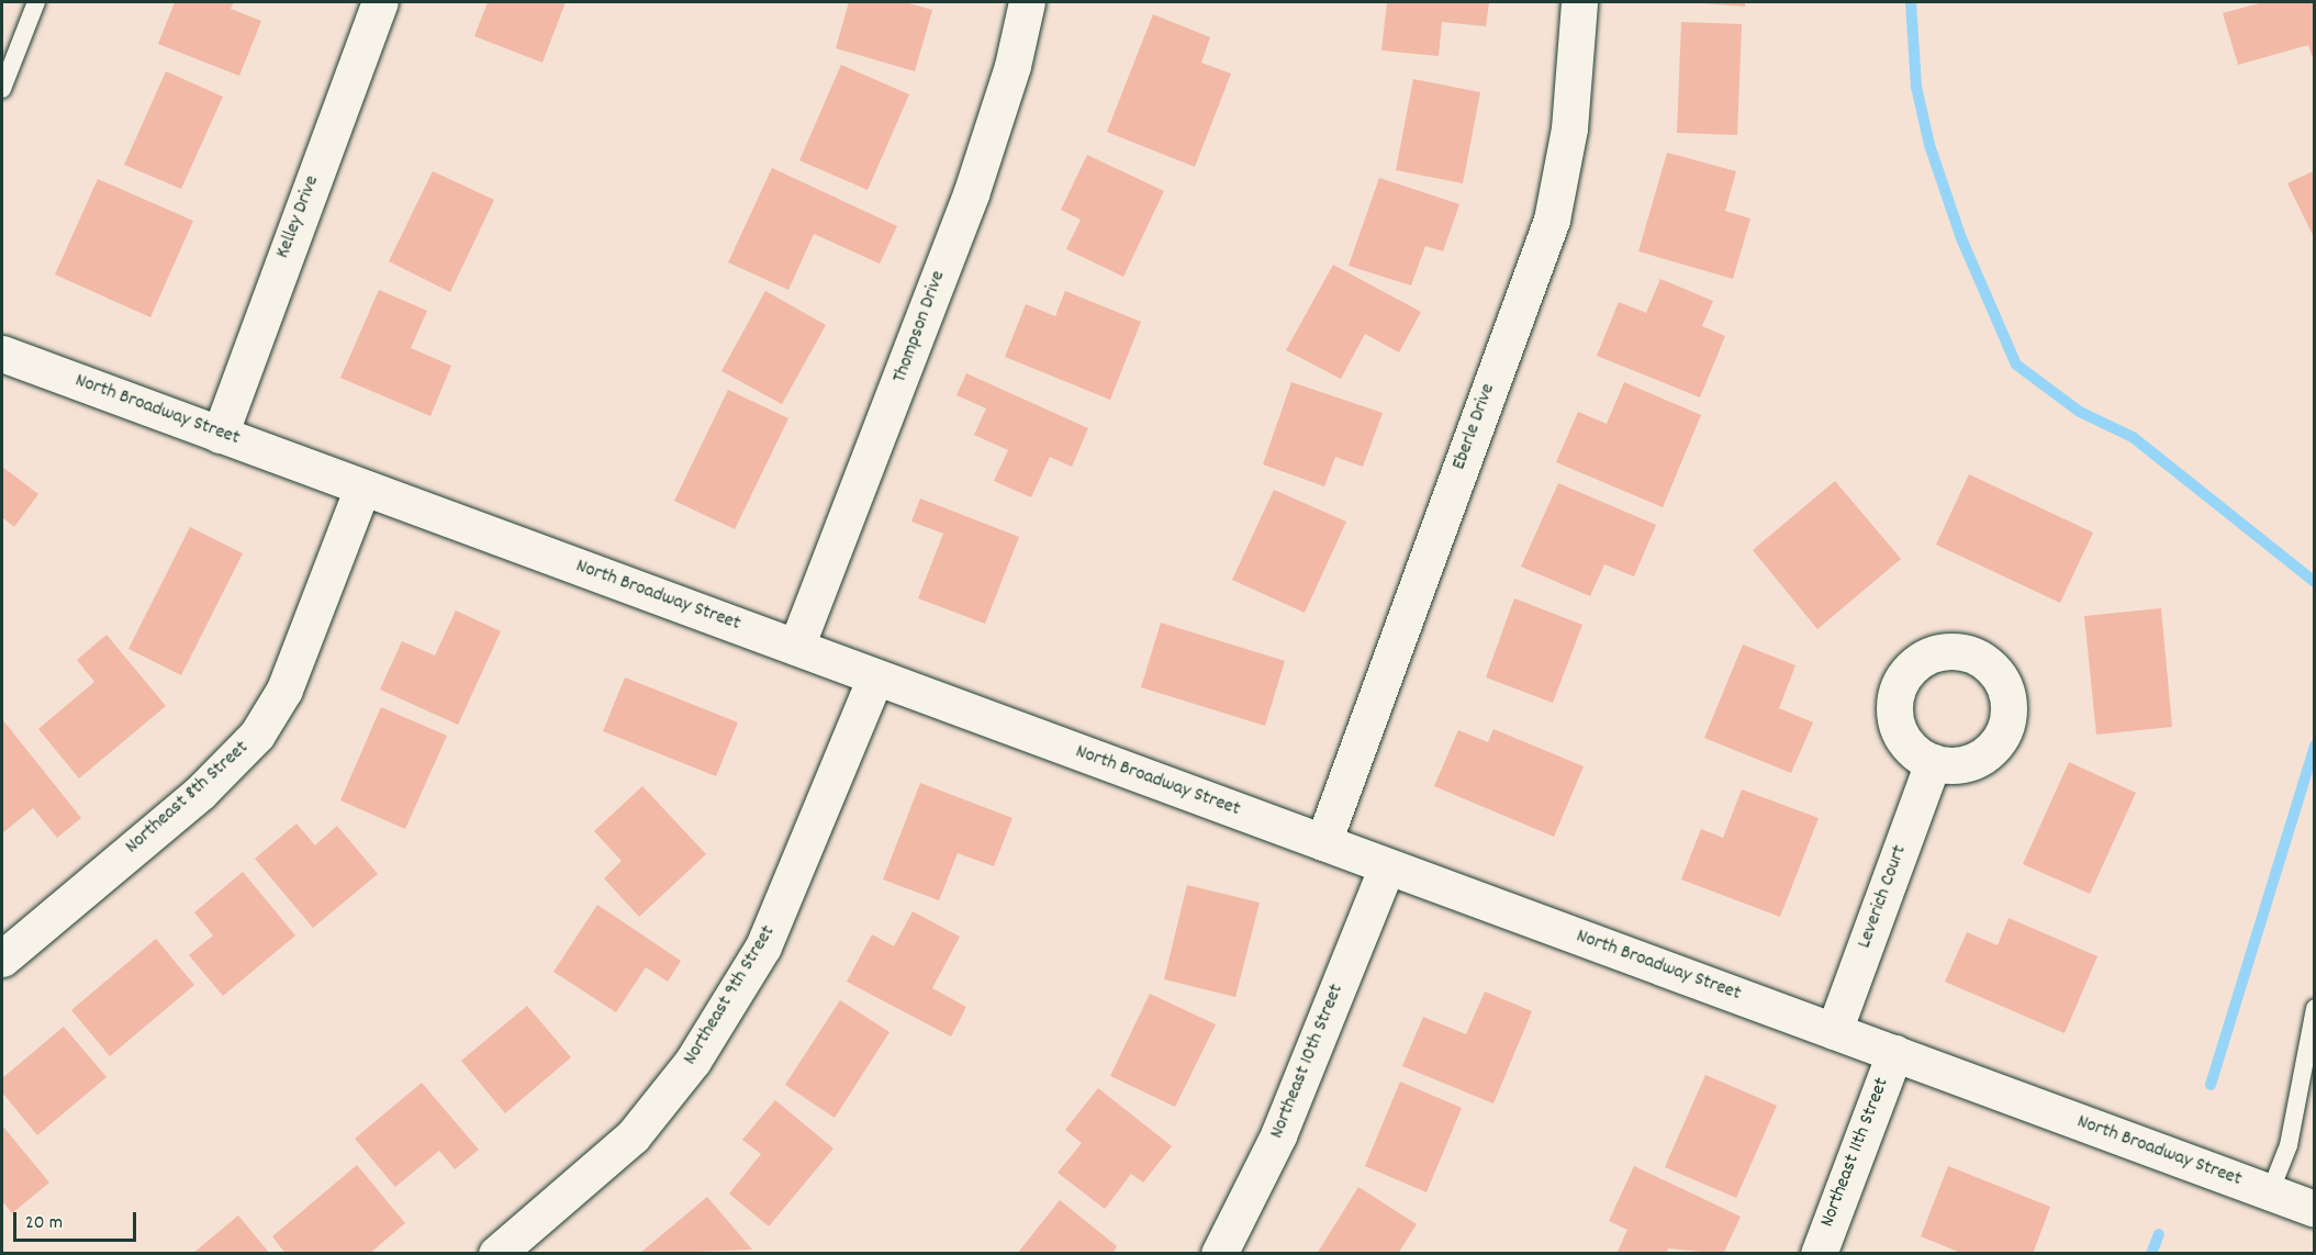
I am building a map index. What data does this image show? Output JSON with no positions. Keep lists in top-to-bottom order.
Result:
{
  "streets": {
    "street": [
      "Kelley Drive",
      "Thompson Drive",
      "North Broadway Street",
      "Eberle Drive",
      "Northeast 8th Street",
      "Leverich Court",
      "Northeast 9th Street",
      "Northeast 10th Street",
      "Northeast 11th Street"
    ]
  },
  "crossings": [
    ["Kelley Drive", "North Broadway Street"],
    ["Thompson Drive", "North Broadway Street"],
    ["North Broadway Street", "Eberle Drive"],
    ["North Broadway Street", "Northeast 8th Street"],
    ["North Broadway Street", "Leverich Court"],
    ["North Broadway Street", "Northeast 9th Street"],
    ["North Broadway Street", "Northeast 10th Street"],
    ["North Broadway Street", "Northeast 11th Street"]
  ],
  "scale_bar": "20 m"
}
